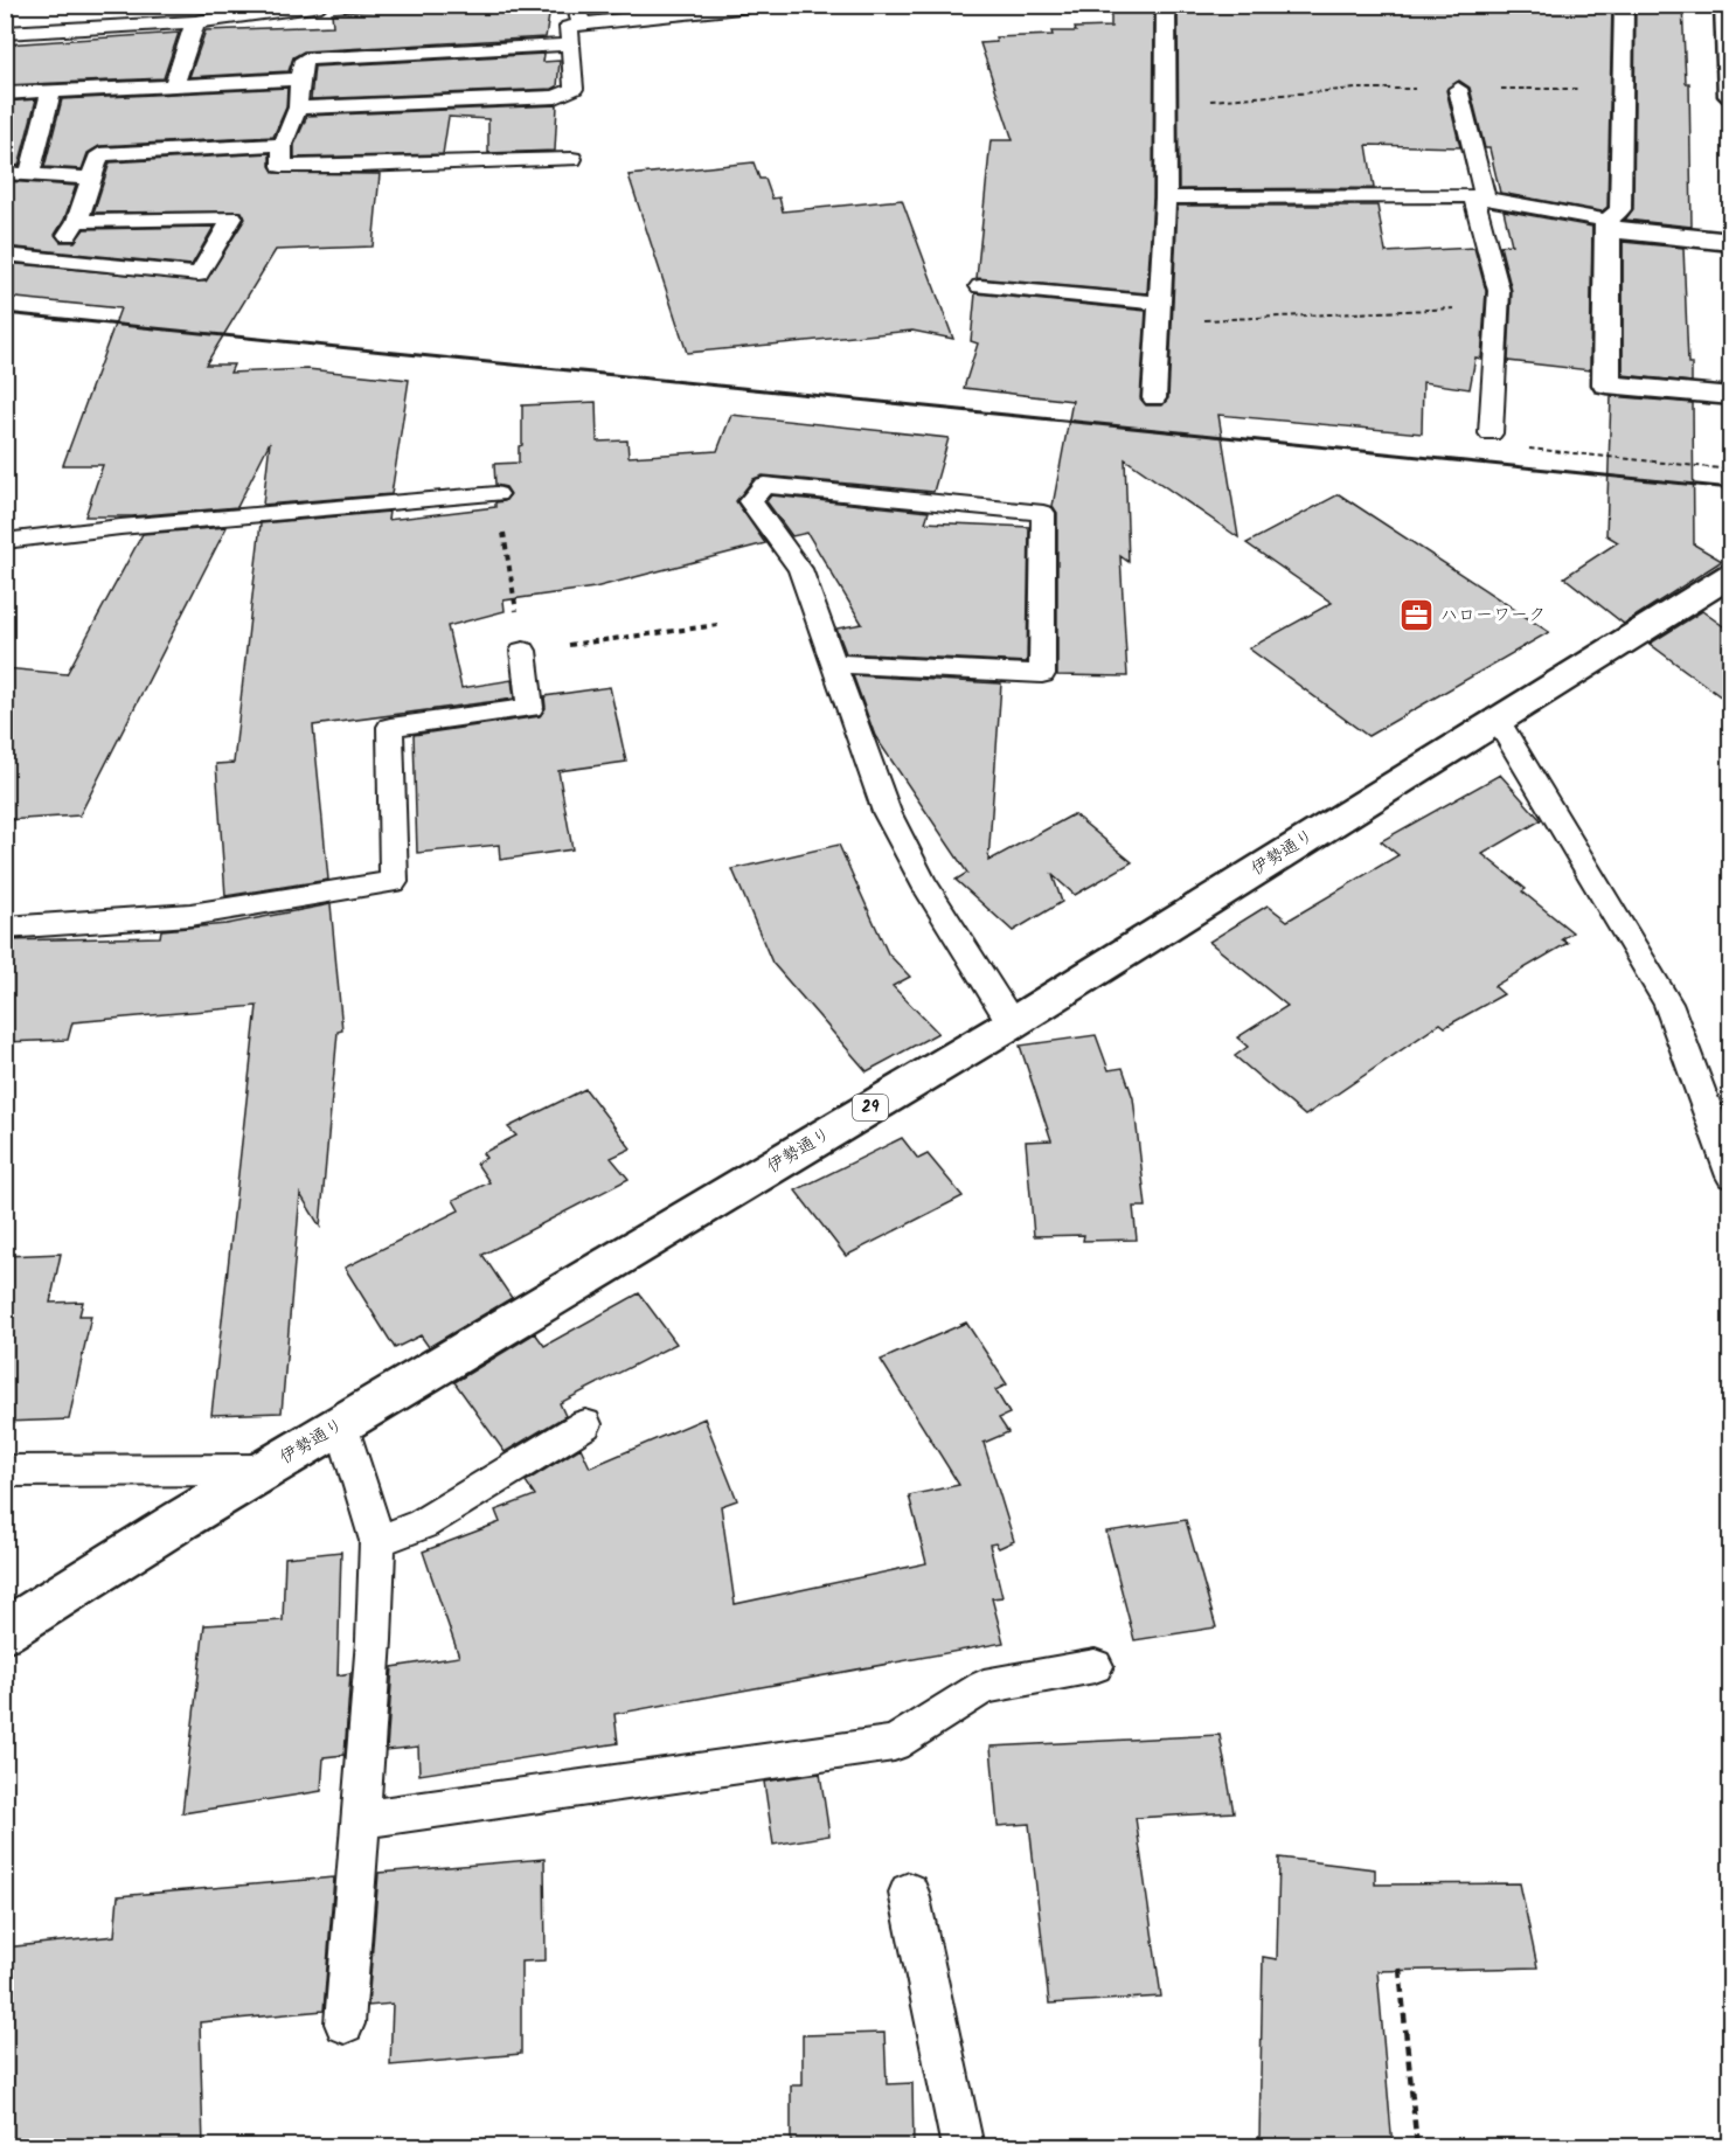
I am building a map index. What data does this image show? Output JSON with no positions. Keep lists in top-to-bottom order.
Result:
{
  "streets": {
    "main road": ["伊勢通り", "29"]
  },
  "places": {
    "office": ["ハローワーク"]
  }
}
